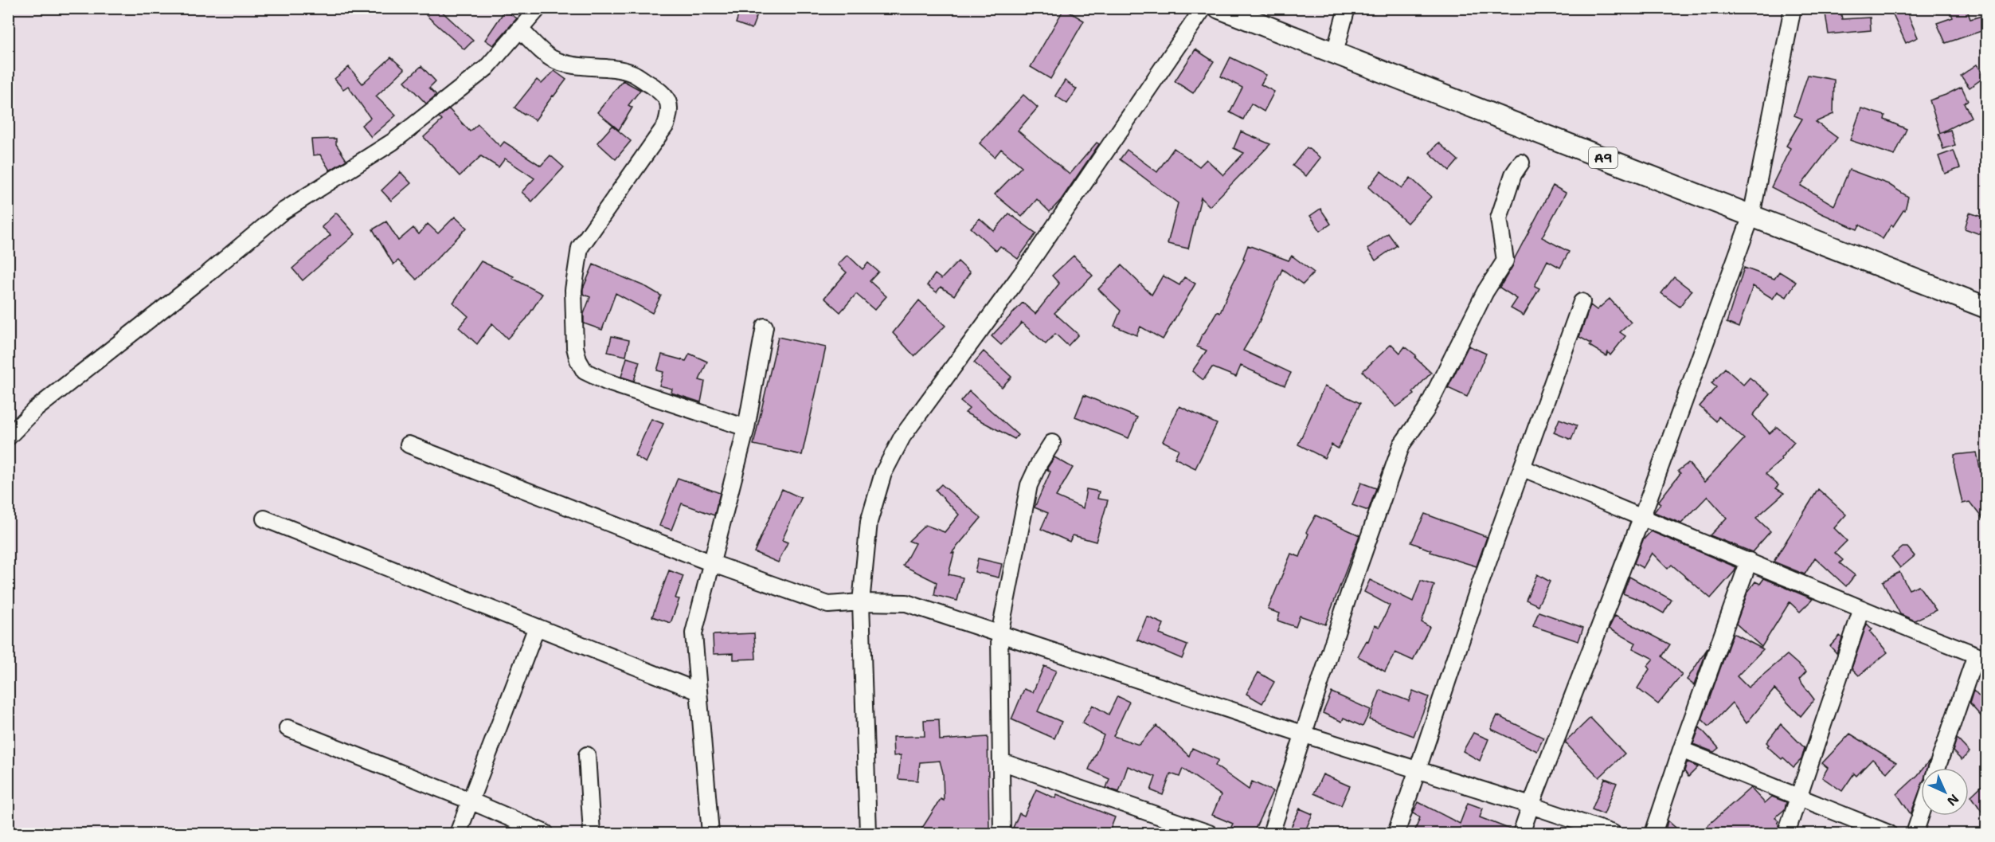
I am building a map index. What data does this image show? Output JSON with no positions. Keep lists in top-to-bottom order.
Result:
{
  "streets": {
    "main road": ["A9"]
  },
  "north": "bottom right"
}
